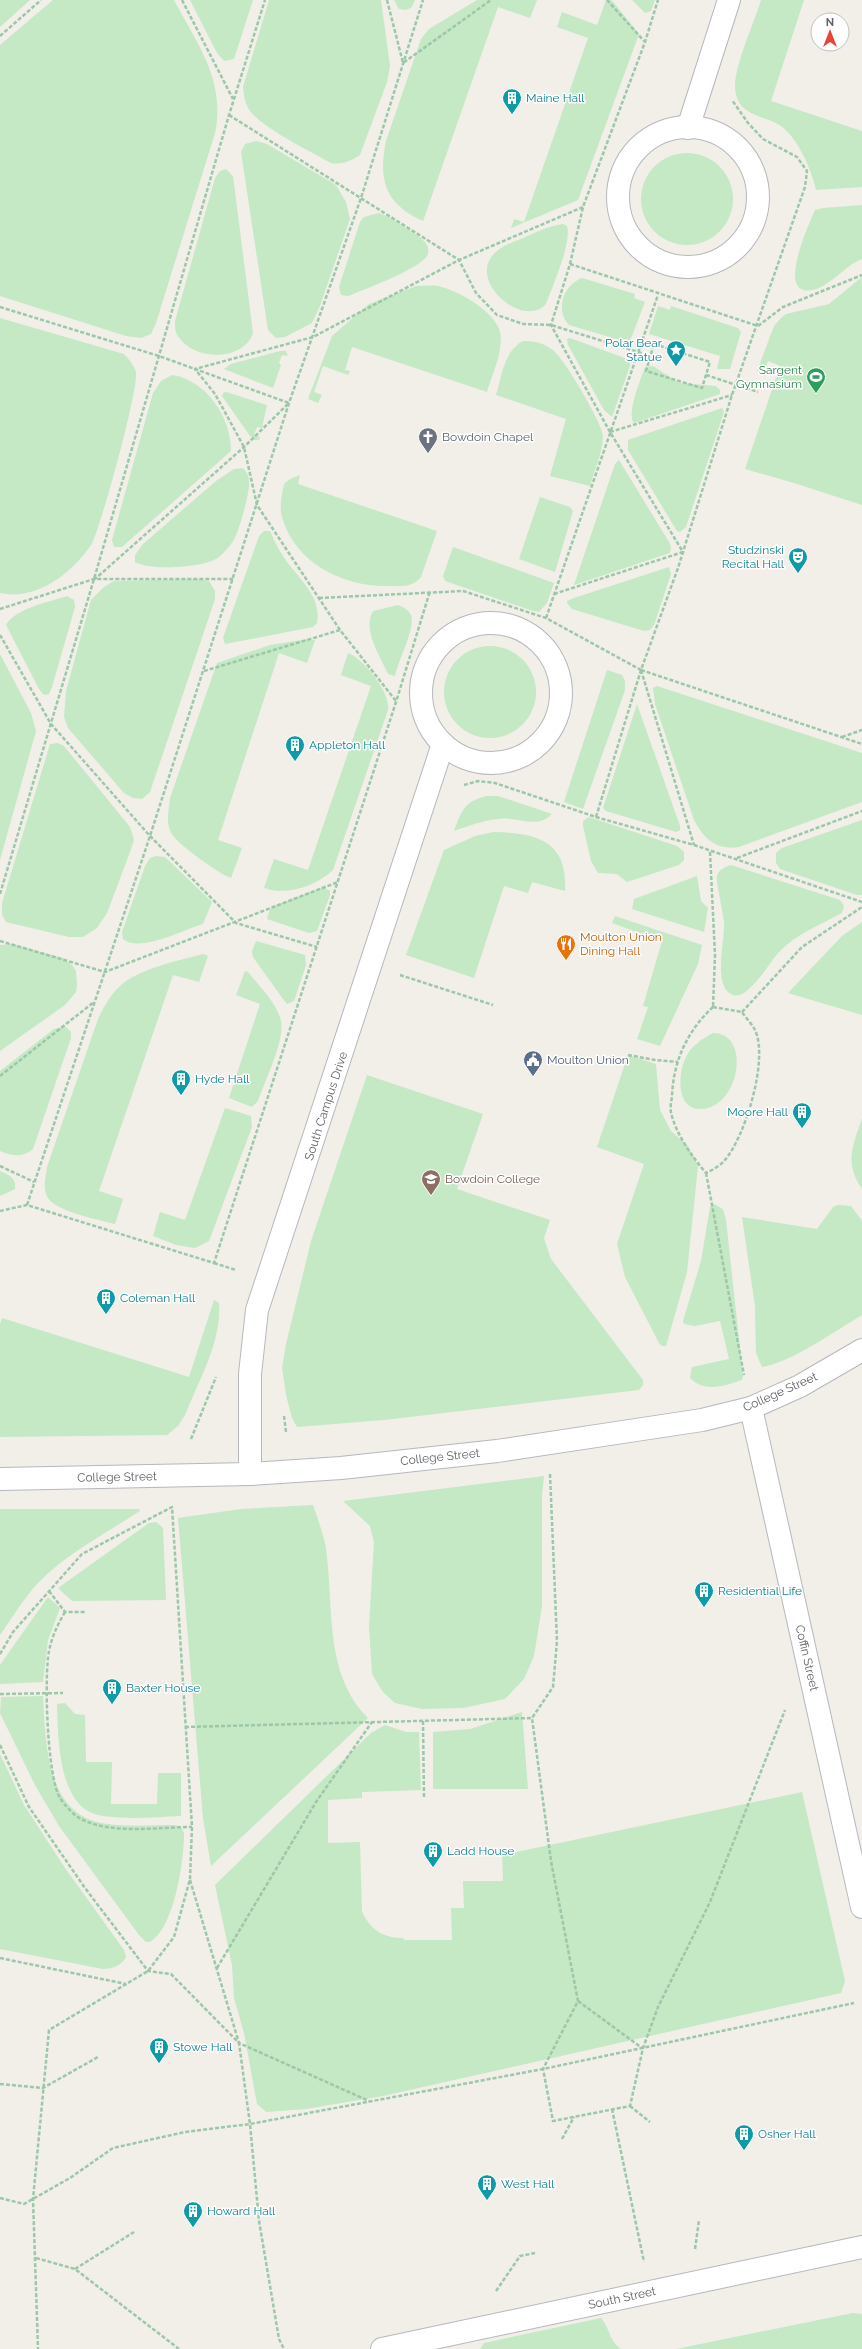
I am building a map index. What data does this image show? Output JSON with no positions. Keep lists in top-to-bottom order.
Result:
{
  "streets": {
    "street": [
      "South Campus Drive",
      "College Street",
      "Coffin Street",
      "South Street"
    ]
  },
  "crossings": [
    ["South Campus Drive", "College Street"],
    ["College Street", "Coffin Street"]
  ],
  "places": {
    "building": [
      "Maine Hall",
      "Appleton Hall",
      "Hyde Hall",
      "Moore Hall",
      "Coleman Hall",
      "Residential Life",
      "Baxter House",
      "Ladd House",
      "Stowe Hall",
      "Osher Hall",
      "West Hall",
      "Howard Hall"
    ],
    "place": ["Polar Bear Statue"],
    "sports": ["Sargent Gymnasium"],
    "church": ["Bowdoin Chapel"],
    "theatre": ["Studzinski Recital Hall"],
    "restaurant": ["Moulton Union Dining Hall"],
    "public building": ["Moulton Union"],
    "school or university": ["Bowdoin College"]
  },
  "north": "top"
}
